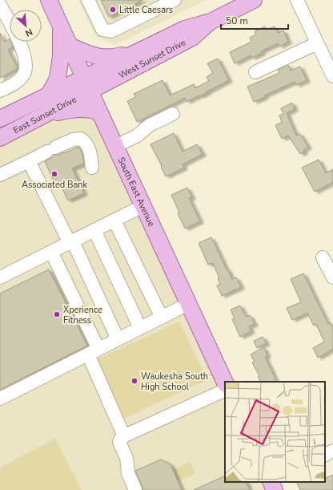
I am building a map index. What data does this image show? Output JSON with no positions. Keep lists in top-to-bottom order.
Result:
{
  "streets": {
    "main road": ["West Sunset Drive", "East Sunset Drive", "South East Avenue"]
  },
  "crossings": [
    ["West Sunset Drive", "East Sunset Drive"],
    ["West Sunset Drive", "South East Avenue"],
    ["East Sunset Drive", "South East Avenue"]
  ],
  "places": [
    "Little Caesars",
    "Associated Bank",
    "Xperience Fitness",
    "Waukesha South High School"
  ],
  "scale_bar": "50 m",
  "north": "bottom right"
}
